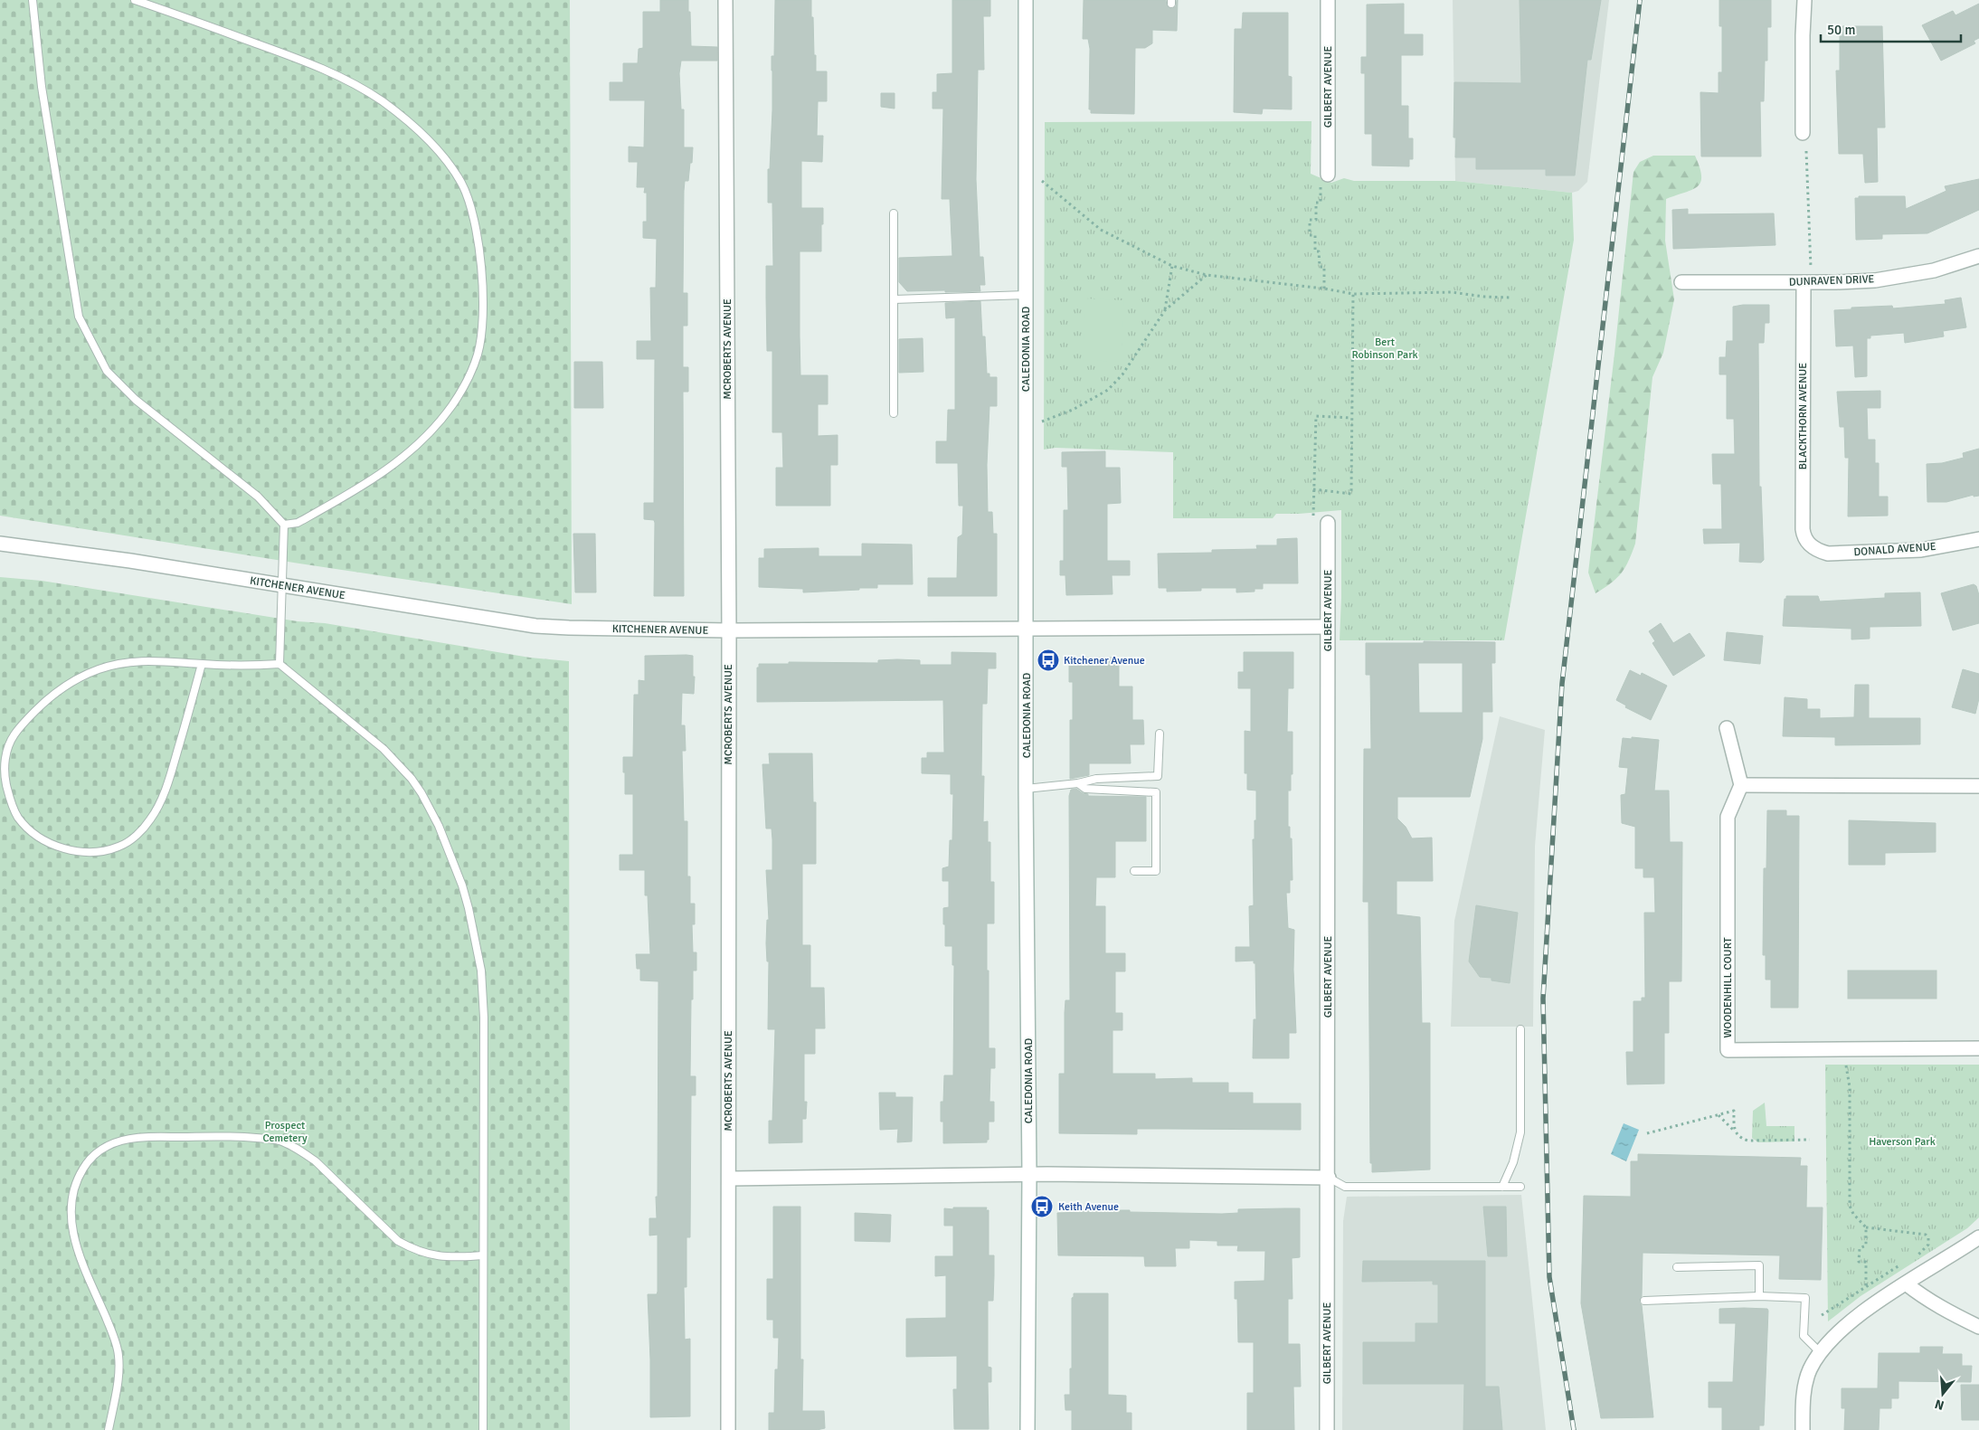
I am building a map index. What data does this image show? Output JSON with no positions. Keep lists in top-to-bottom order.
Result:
{
  "streets": {
    "street": [
      "GILBERT AVENUE",
      "DUNRAVEN DRIVE",
      "MCROBERTS AVENUE",
      "CALEDONIA ROAD",
      "BLACKTHORN AVENUE",
      "DONALD AVENUE",
      "KITCHENER AVENUE",
      "WOODENHILL COURT"
    ]
  },
  "crossings": [
    ["GILBERT AVENUE", "KITCHENER AVENUE"],
    ["DUNRAVEN DRIVE", "BLACKTHORN AVENUE"],
    ["MCROBERTS AVENUE", "KITCHENER AVENUE"],
    ["CALEDONIA ROAD", "KITCHENER AVENUE"],
    ["BLACKTHORN AVENUE", "DONALD AVENUE"]
  ],
  "parks": ["Bert Robinson Park", "Prospect Cemetery", "Haverson Park"],
  "places": {
    "bus stop": ["Kitchener Avenue", "Keith Avenue"]
  },
  "scale_bar": "50 m",
  "north": "bottom"
}
